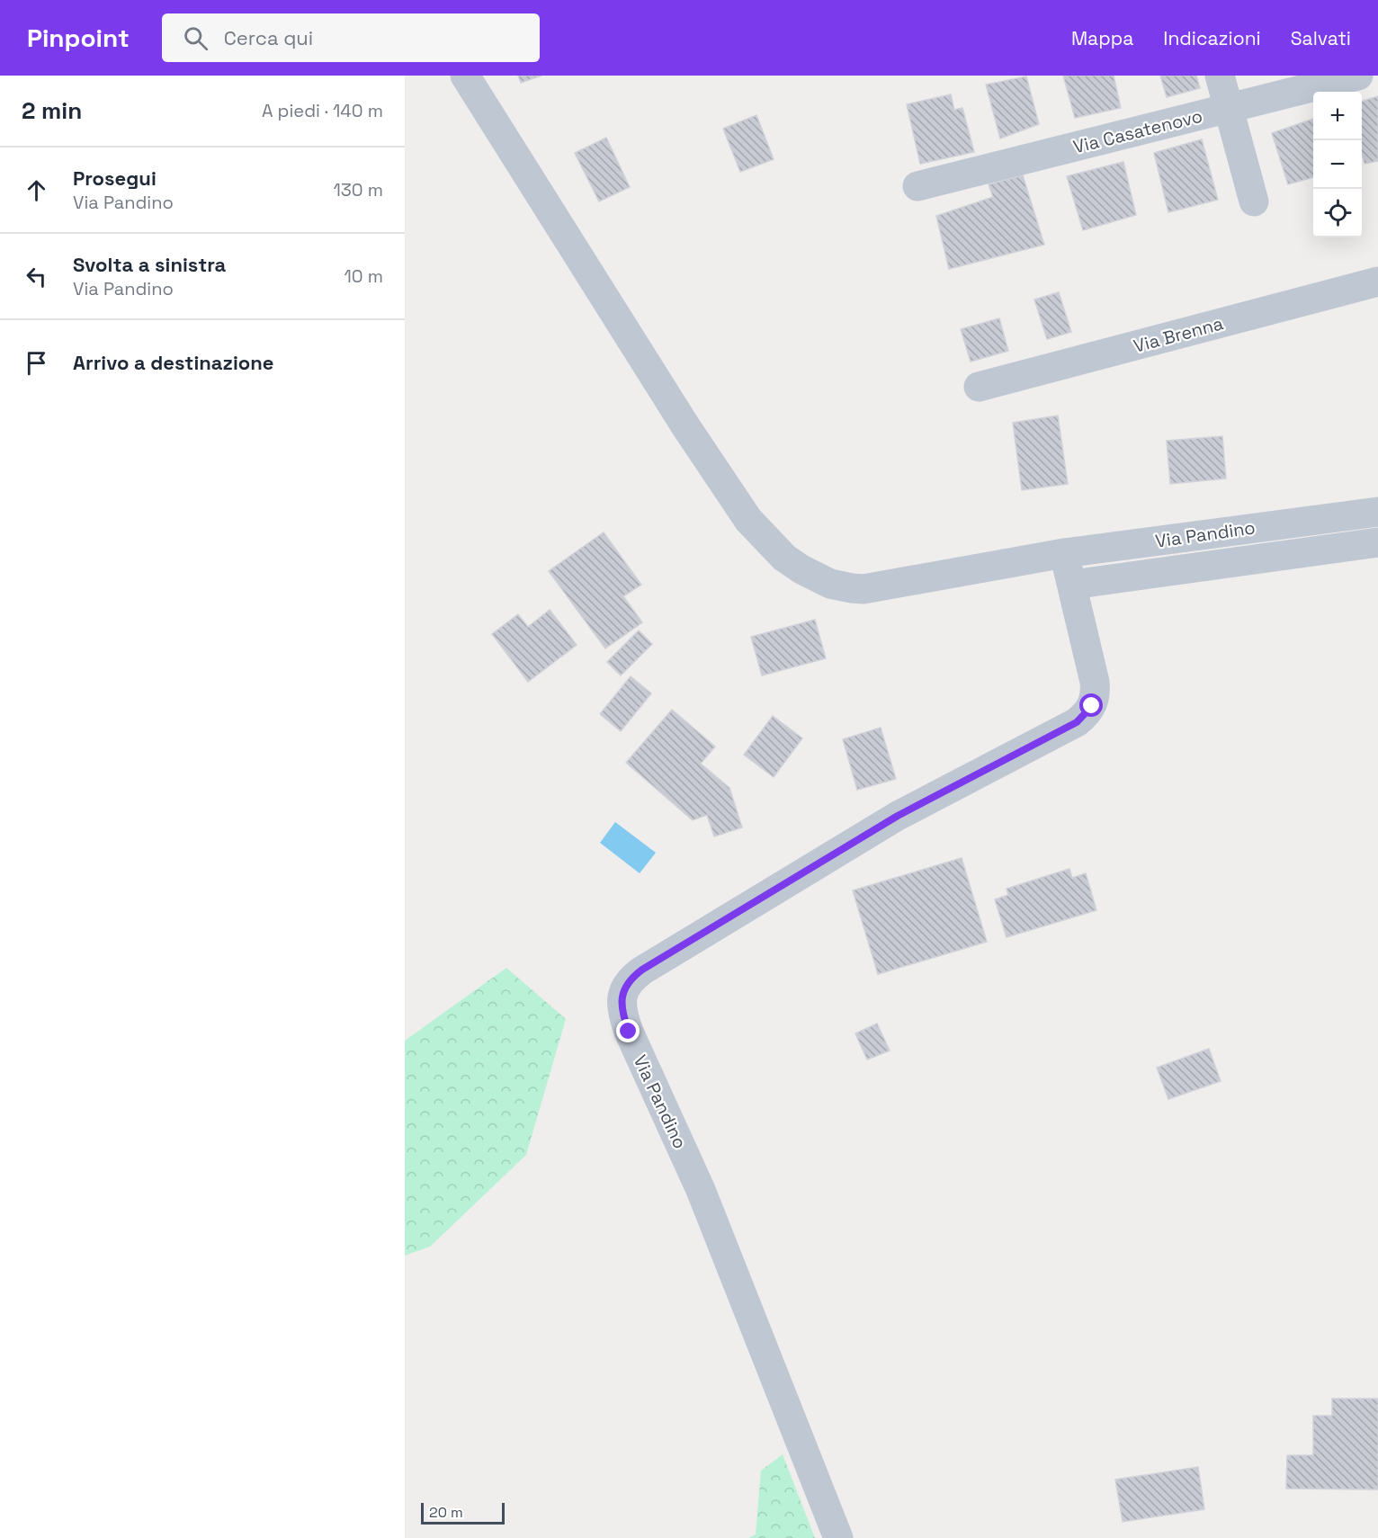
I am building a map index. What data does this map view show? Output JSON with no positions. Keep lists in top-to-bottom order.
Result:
{
  "streets": {
    "street": ["Via Casatenovo", "Via Brenna", "Via Pandino"]
  },
  "scale_bar": "20 m",
  "page": {
    "header": "Pinpoint",
    "search": "Cerca qui",
    "nav": ["Mappa", "Indicazioni", "Salvati"],
    "heading": ["2 min", "A piedi · 140 m"],
    "map_buttons": ["+", "−"],
    "list": [
      ["Prosegui", "Via Pandino", "130 m"],
      ["Svolta a sinistra", "Via Pandino", "10 m"],
      "Arrivo a destinazione"
    ],
    "scale": "20 m"
  }
}
